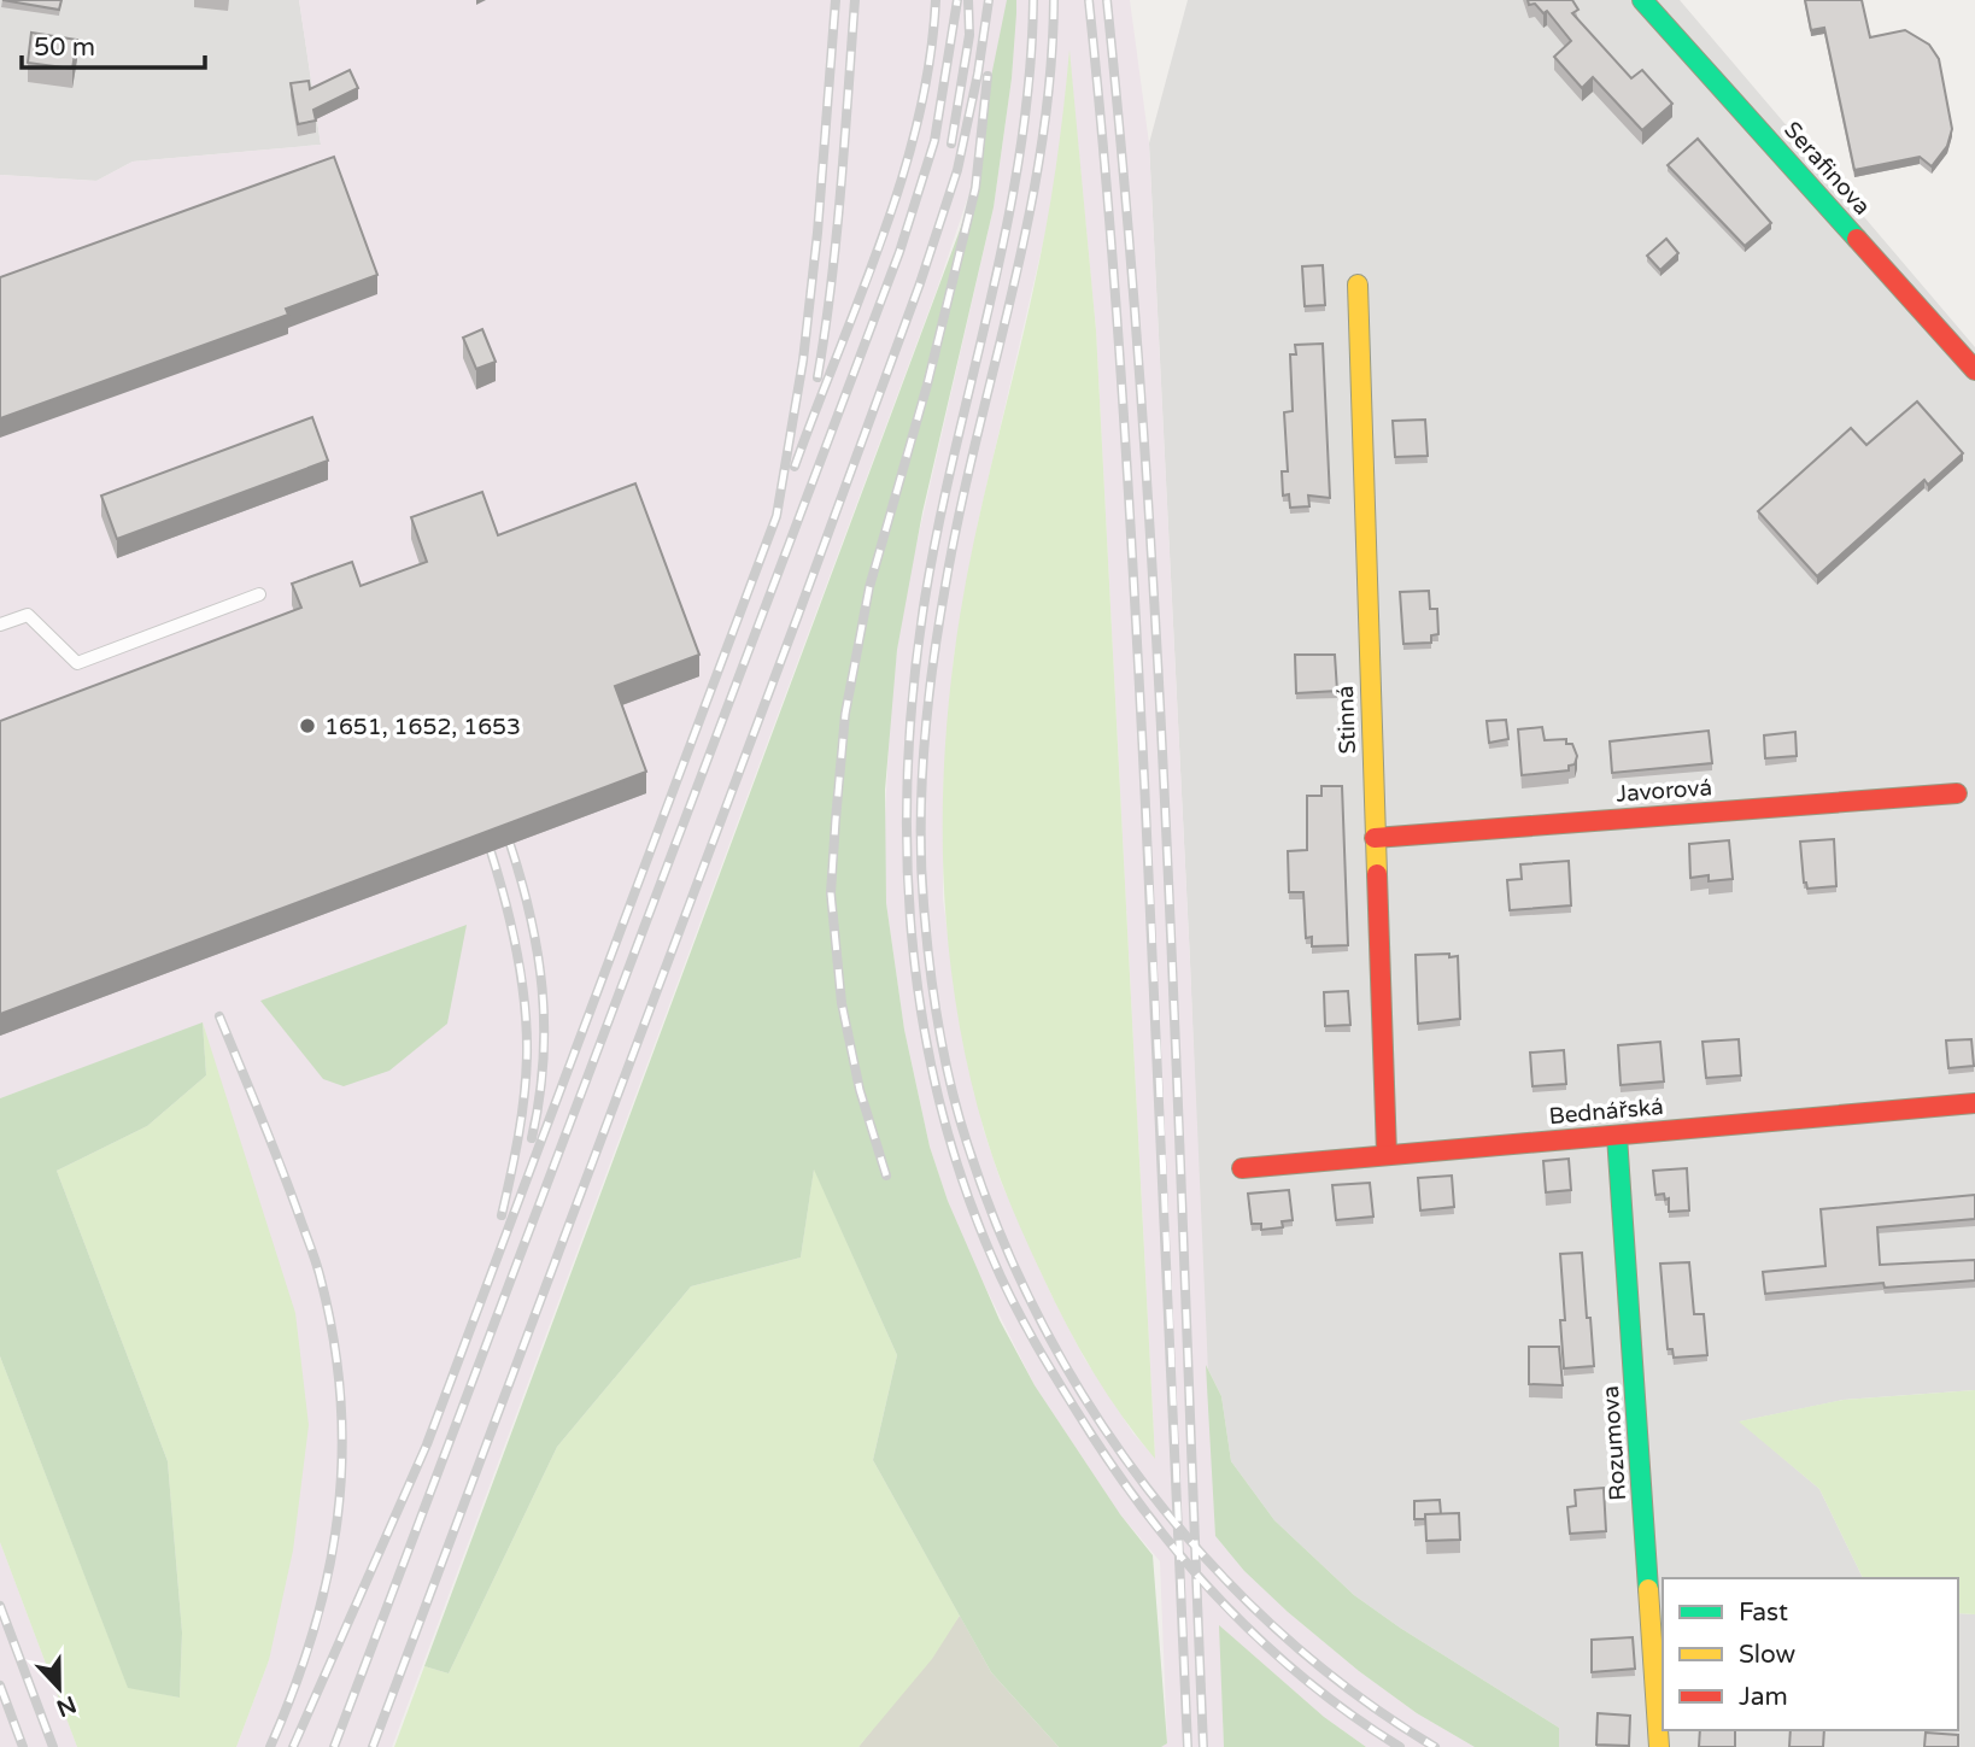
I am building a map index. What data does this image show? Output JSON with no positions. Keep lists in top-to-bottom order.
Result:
{
  "streets": {
    "street": [
      "Serafinova",
      "Stinná",
      "Javorová",
      "Bednářská",
      "Rozumova"
    ]
  },
  "crossings": [
    ["Stinná", "Javorová"],
    ["Stinná", "Bednářská"],
    ["Bednářská", "Rozumova"]
  ],
  "places": ["1651, 1652, 1653"],
  "legend": ["Fast", "Slow", "Jam"],
  "scale_bar": "50 m",
  "north": "bottom"
}
